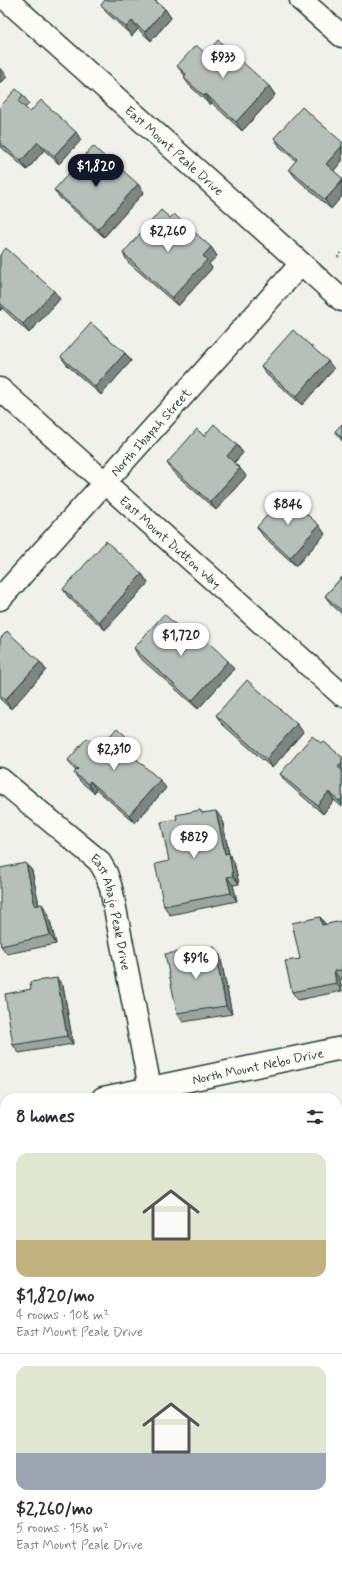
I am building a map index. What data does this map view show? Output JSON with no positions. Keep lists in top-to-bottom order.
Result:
{
  "streets": {
    "street": [
      "East Mount Peale Drive",
      "North Ibapah Street",
      "East Mount Dutton Way",
      "East Abajo Peak Drive",
      "North Mount Nebo Drive"
    ]
  },
  "crossings": [
    ["East Mount Peale Drive", "North Ibapah Street"],
    ["North Ibapah Street", "East Mount Dutton Way"],
    ["East Abajo Peak Drive", "North Mount Nebo Drive"]
  ],
  "page": {
    "price": [
      "$933",
      "$1,820",
      "$2,260",
      "$846",
      "$1,720",
      "$2,310",
      "$829",
      "$916"
    ],
    "heading": "8 homes",
    "list": [
      {
        "name": "$1,820/mo",
        "note": "4 rooms · 108 m² · East Mount Peale Drive"
      },
      {
        "name": "$2,260/mo",
        "note": "5 rooms · 158 m² · East Mount Peale Drive"
      }
    ]
  }
}
